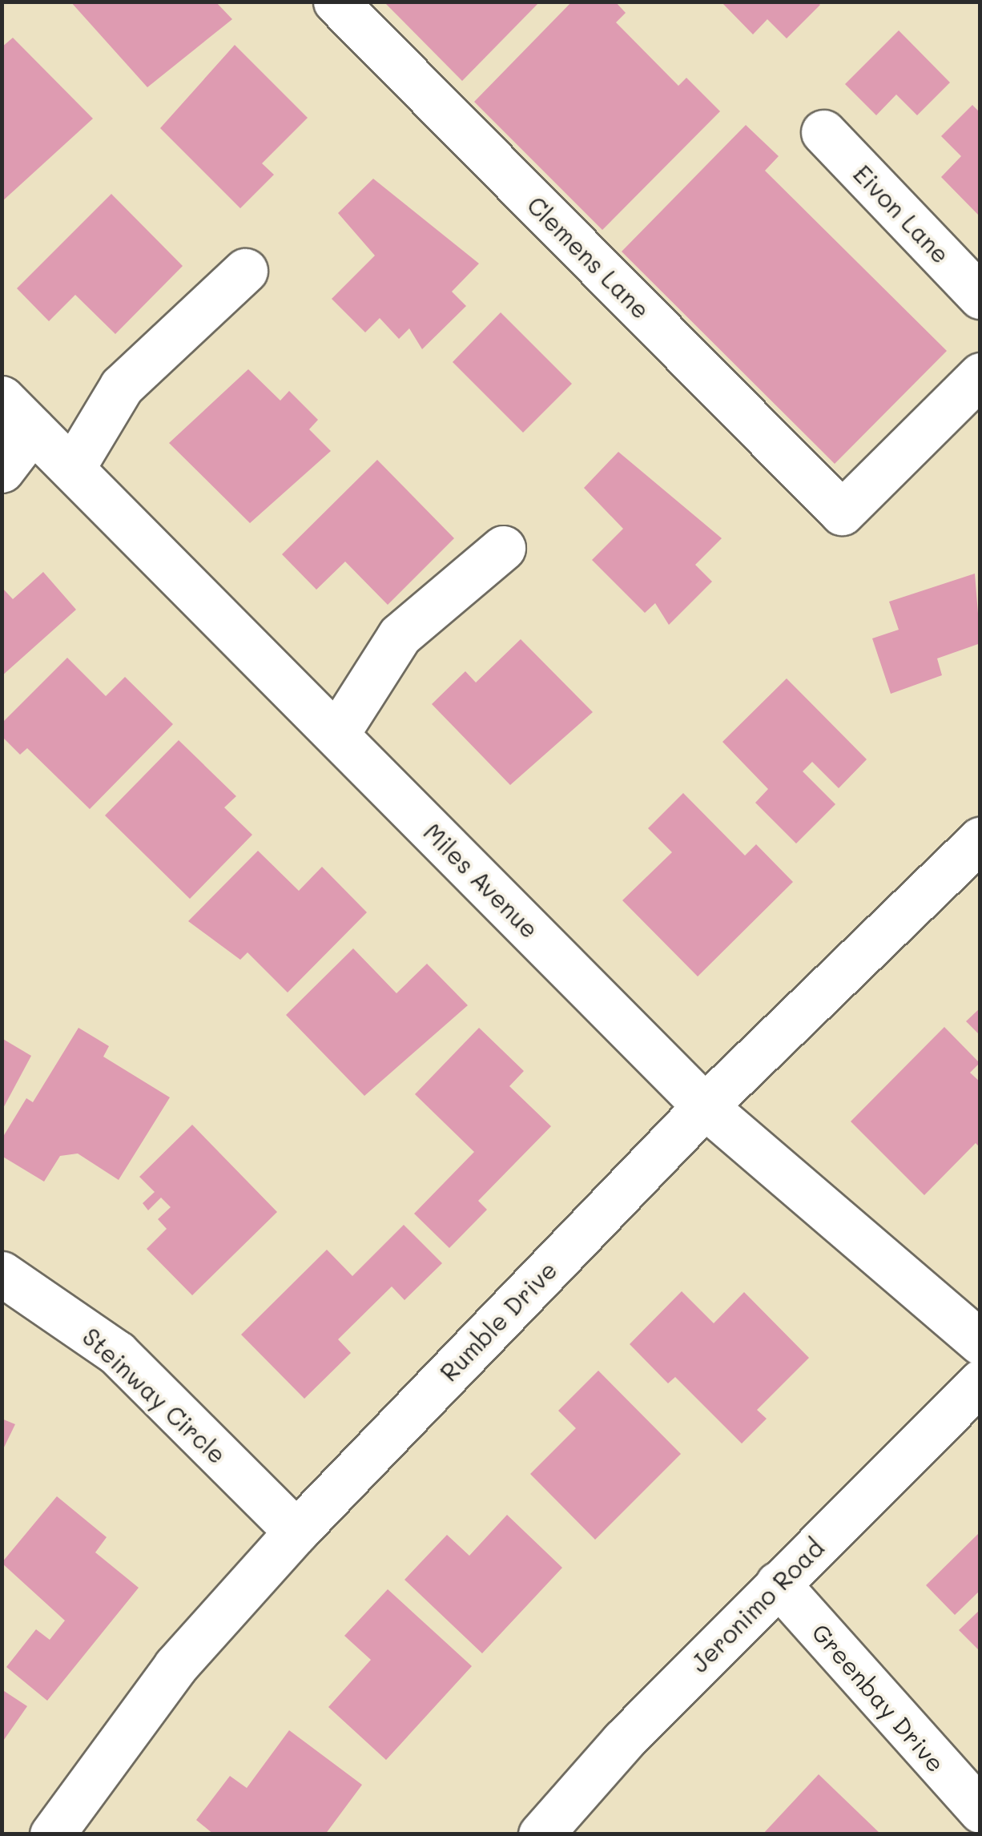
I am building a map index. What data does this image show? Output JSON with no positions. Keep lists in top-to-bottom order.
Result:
{
  "streets": {
    "street": [
      "Eivon Lane",
      "Clemens Lane",
      "Miles Avenue",
      "Rumble Drive",
      "Steinway Circle",
      "Jeronimo Road",
      "Greenbay Drive"
    ]
  },
  "crossings": [
    ["Miles Avenue", "Rumble Drive"],
    ["Rumble Drive", "Steinway Circle"],
    ["Jeronimo Road", "Greenbay Drive"]
  ]
}
